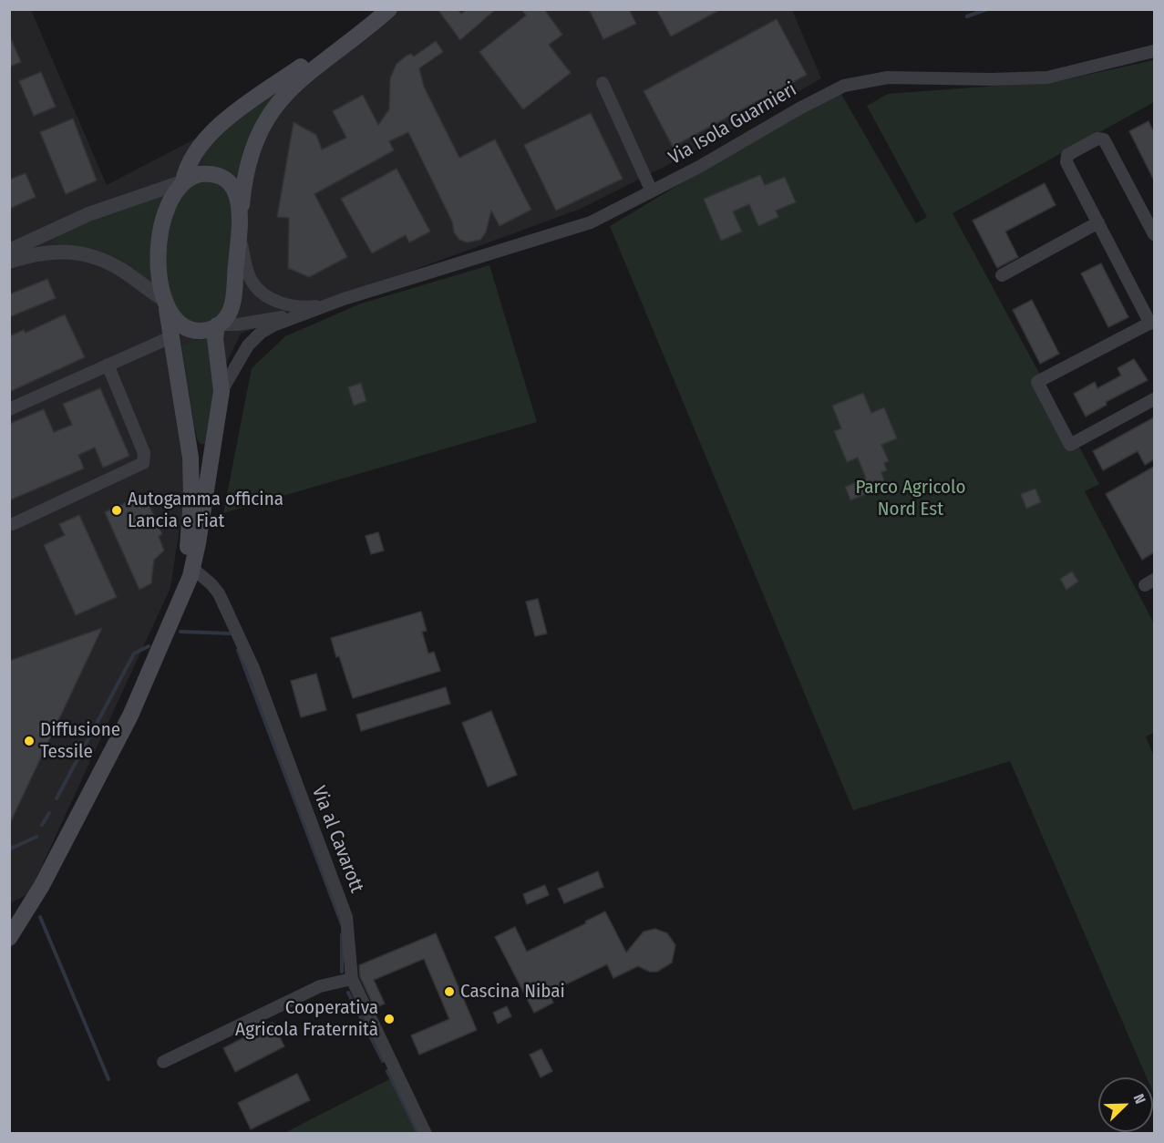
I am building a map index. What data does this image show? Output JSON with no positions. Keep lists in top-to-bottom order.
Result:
{
  "streets": {
    "street": ["Via Isola Guarnieri", "Via al Cavarott"]
  },
  "parks": ["Parco Agricolo Nord Est"],
  "places": [
    "Autogamma officina Lancia e Fiat",
    "Diffusione Tessile",
    "Cascina Nibai",
    "Cooperativa Agricola Fraternità"
  ],
  "north": "top right"
}
